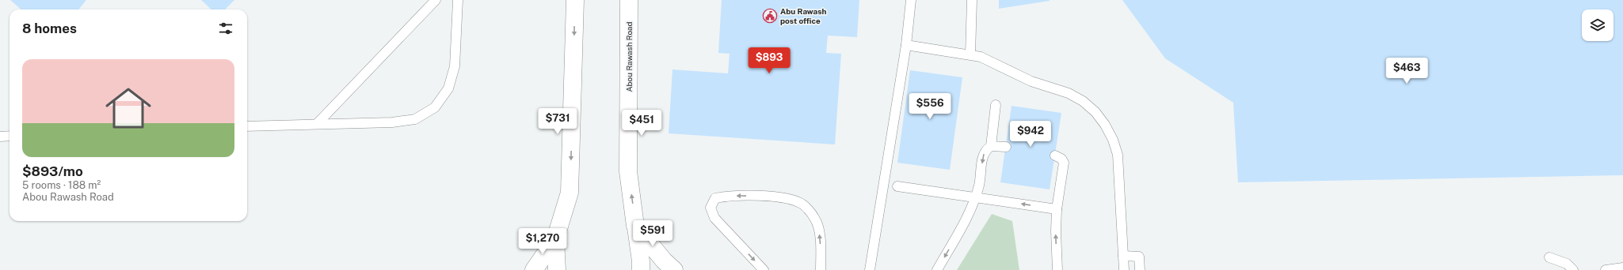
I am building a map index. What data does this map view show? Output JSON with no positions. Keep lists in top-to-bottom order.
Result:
{
  "streets": {
    "main road": ["Abou Rawash Road"]
  },
  "places": {
    "public building": ["Abu Rawash post office"]
  },
  "page": {
    "heading": "8 homes",
    "price": [
      "$893",
      "$463",
      "$556",
      "$731",
      "$451",
      "$942",
      "$591",
      "$1,270"
    ],
    "list": [
      {
        "name": "$893/mo",
        "note": "5 rooms · 188 m² · Abou Rawash Road"
      }
    ]
  }
}
